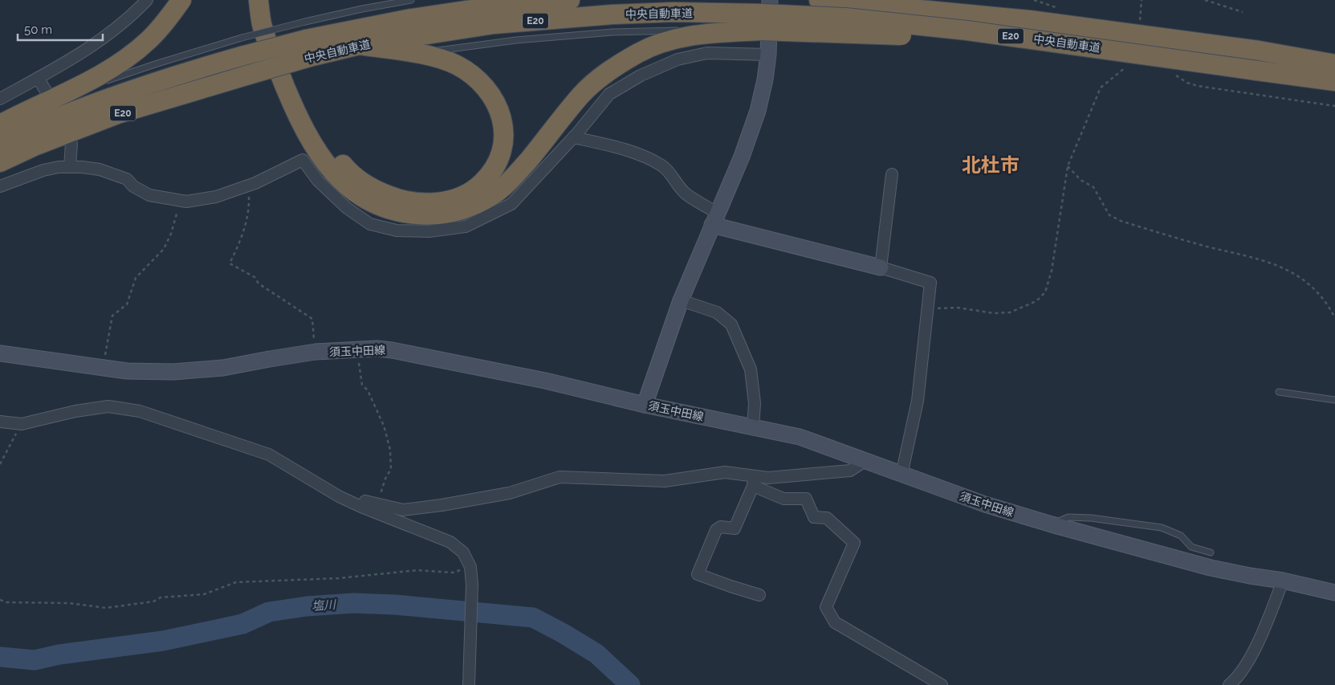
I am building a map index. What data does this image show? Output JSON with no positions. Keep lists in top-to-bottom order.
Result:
{
  "streets": {
    "highway": ["中央自動車道", "E20"],
    "main road": ["須玉中田線"]
  },
  "districts": ["北杜市"],
  "water": ["塩川"],
  "scale_bar": "50 m"
}
